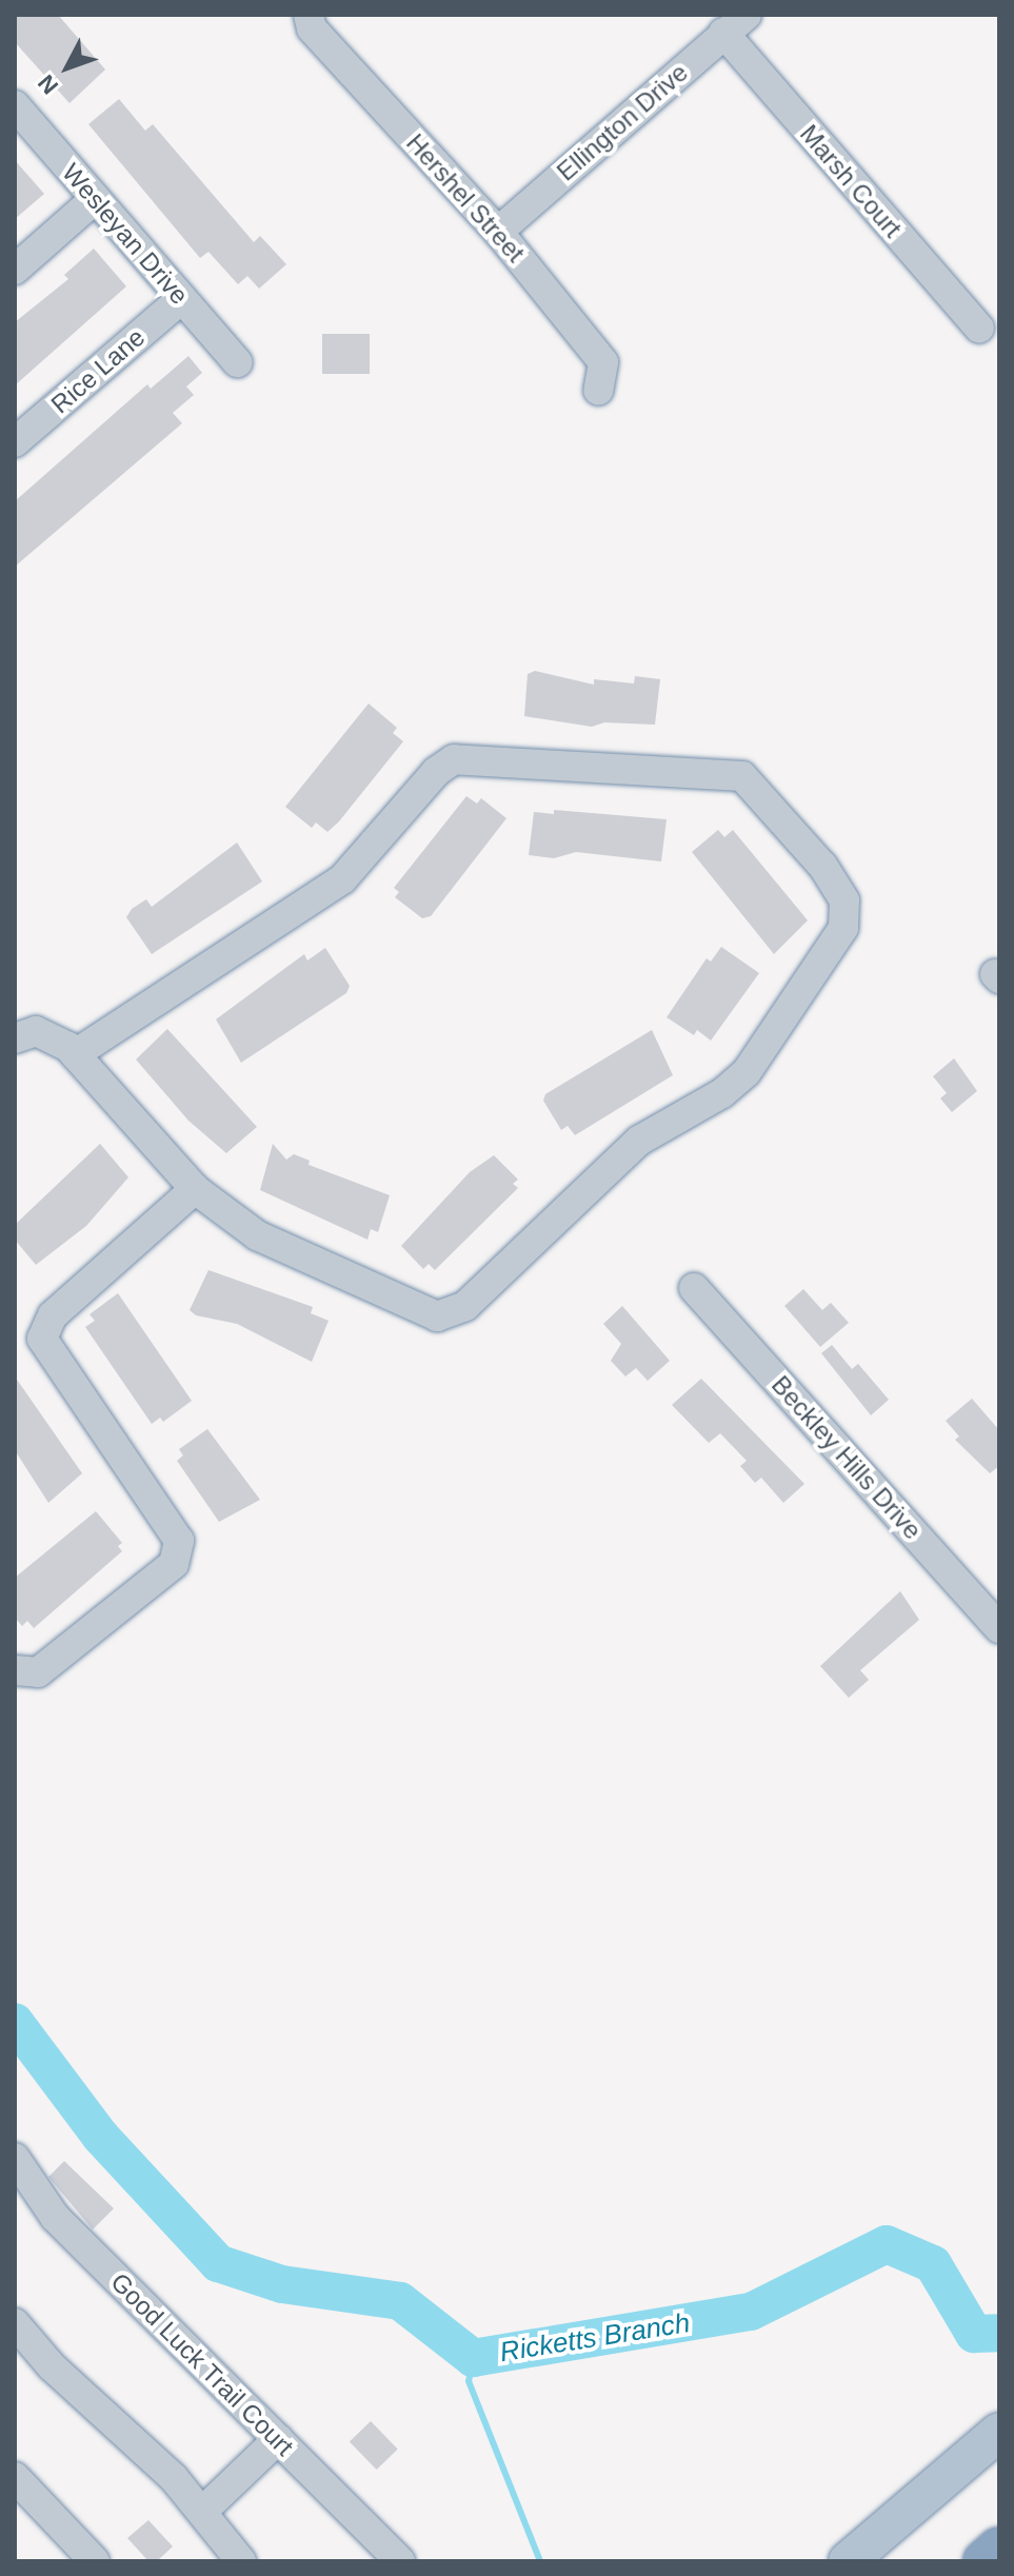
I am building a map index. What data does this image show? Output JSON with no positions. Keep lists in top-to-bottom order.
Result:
{
  "streets": {
    "street": [
      "Ellington Drive",
      "Marsh Court",
      "Hershel Street",
      "Wesleyan Drive",
      "Rice Lane",
      "Beckley Hills Drive",
      "Good Luck Trail Court"
    ]
  },
  "crossings": [
    ["Ellington Drive", "Marsh Court"],
    ["Ellington Drive", "Hershel Street"],
    ["Wesleyan Drive", "Rice Lane"]
  ],
  "water": ["Ricketts Branch"],
  "north": "bottom left"
}
